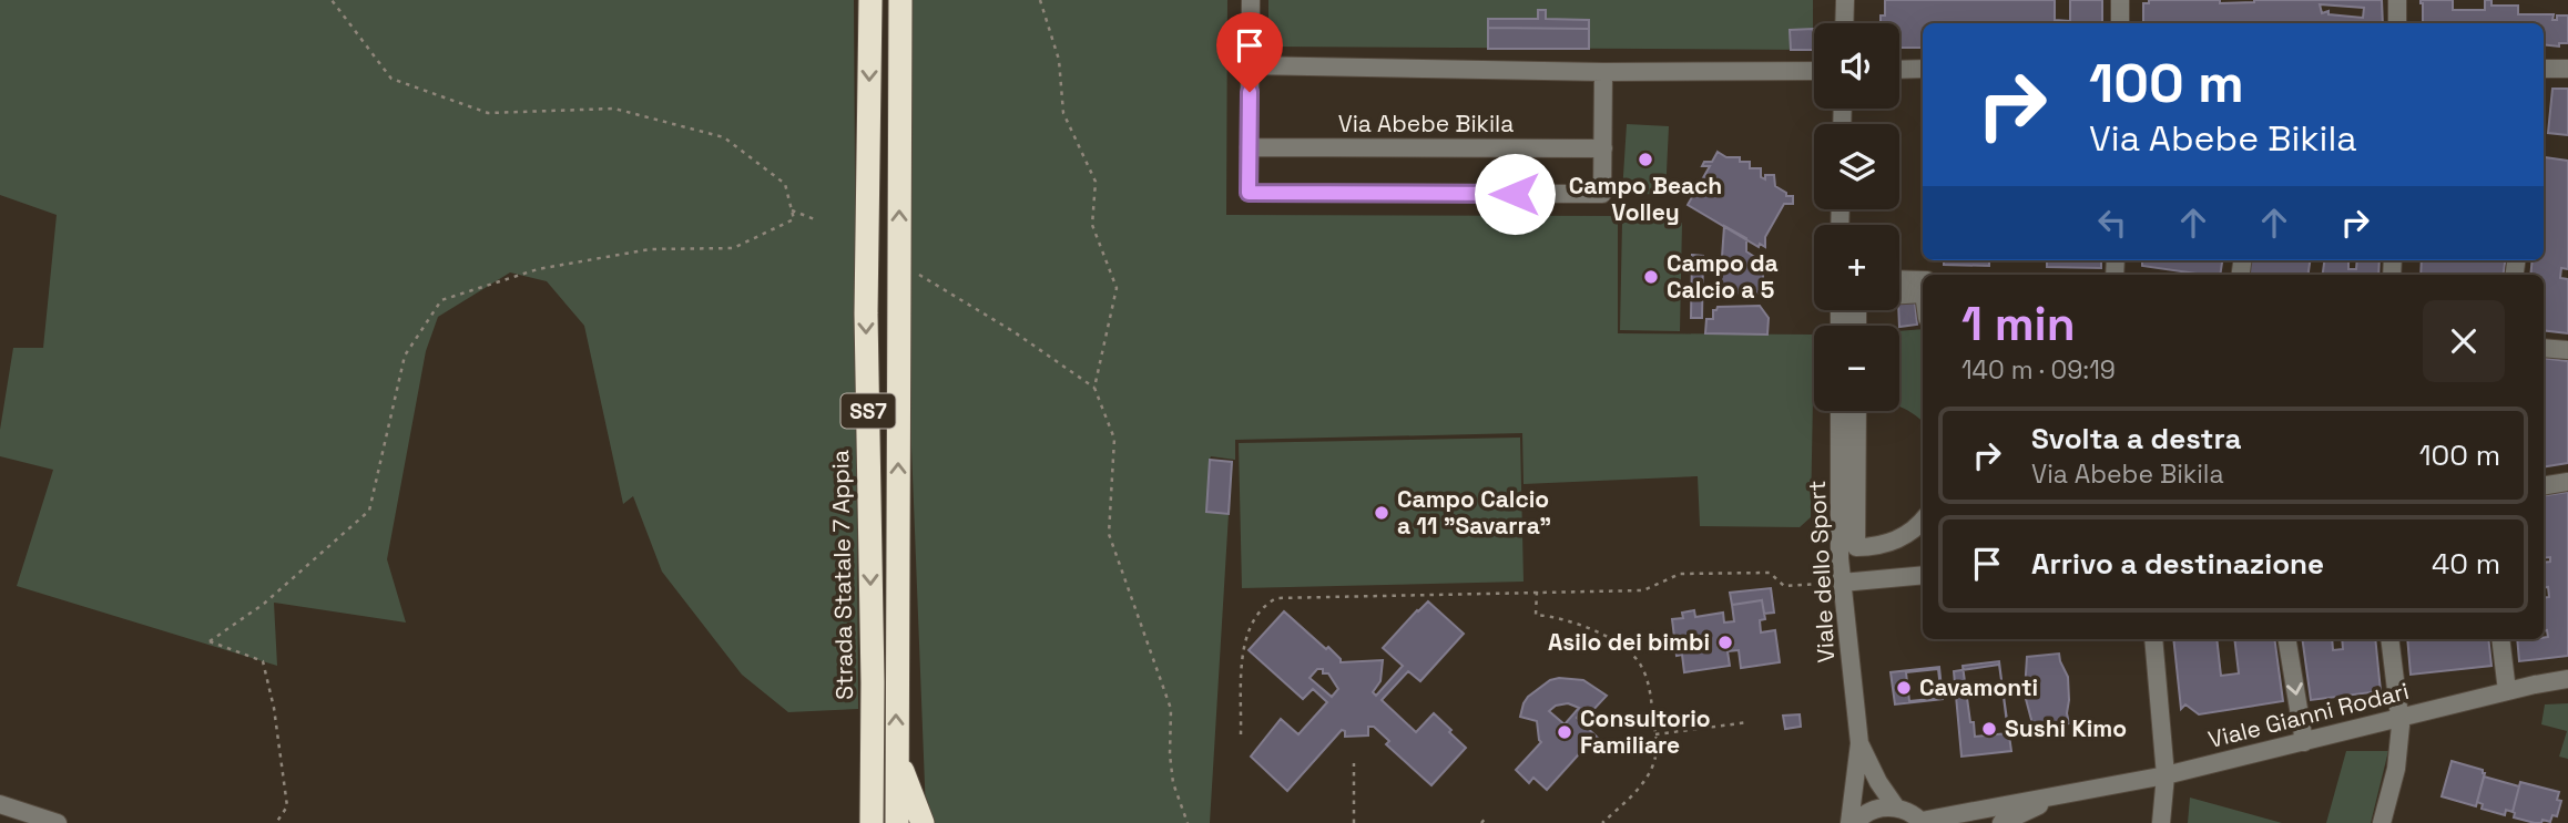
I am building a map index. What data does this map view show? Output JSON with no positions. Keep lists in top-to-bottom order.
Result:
{
  "streets": {
    "highway": ["SS7", "Strada Statale 7 Appia"],
    "street": ["Via Abebe Bikila", "Viale dello Sport", "Viale Gianni Rodari"]
  },
  "places": [
    "Campo Beach Volley",
    "Campo da Calcio a 5",
    "Campo Calcio a 11 \"Savarra\"",
    "Asilo dei bimbi",
    "Cavamonti",
    "Sushi Kimo",
    "Consultorio Familiare"
  ],
  "page": {
    "map_buttons": ["+", "−"],
    "turn": ["100 m", "Via Abebe Bikila"],
    "heading": ["1 min", "140 m · 09:19"],
    "list": [
      {
        "name": "Svolta a destra",
        "note": "Via Abebe Bikila",
        "value": "100 m"
      },
      {
        "name": "Arrivo a destinazione",
        "value": "40 m"
      }
    ]
  }
}
